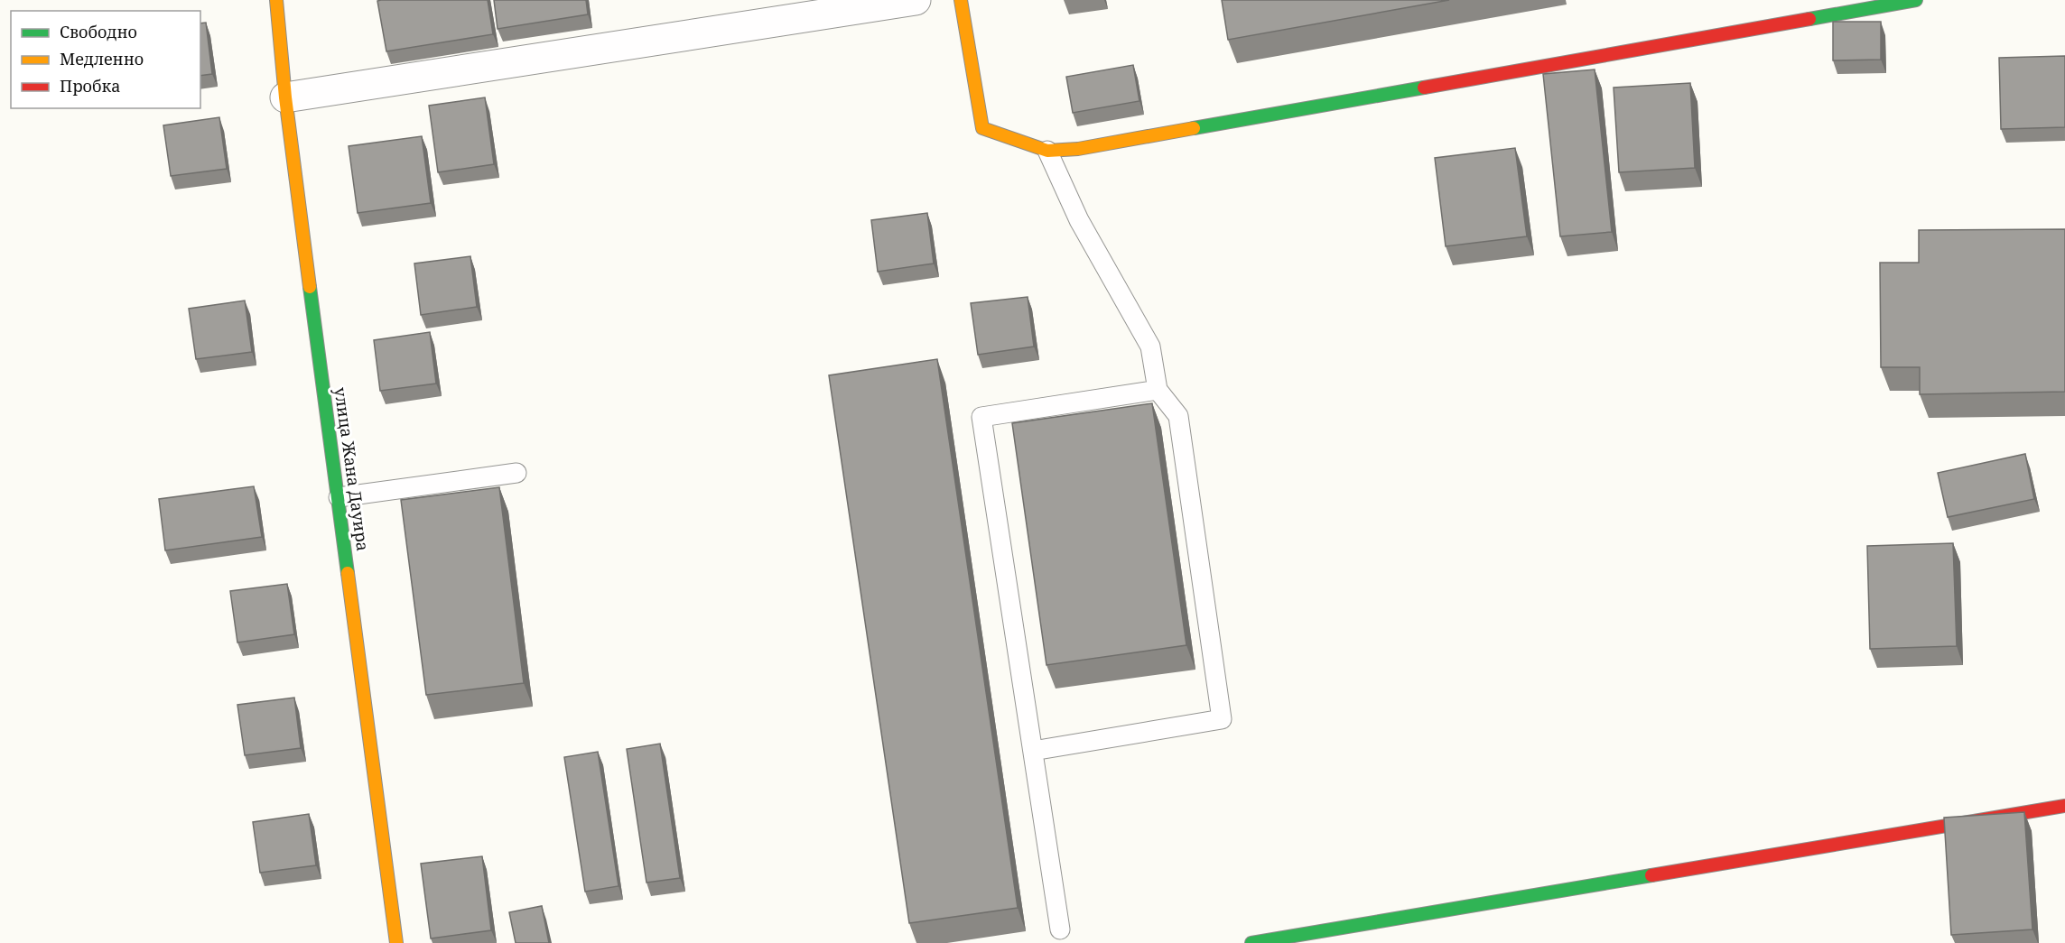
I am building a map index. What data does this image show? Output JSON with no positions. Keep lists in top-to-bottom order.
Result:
{
  "streets": {
    "street": ["улица Жана Дауира"]
  },
  "legend": ["Свободно", "Медленно", "Пробка"]
}
